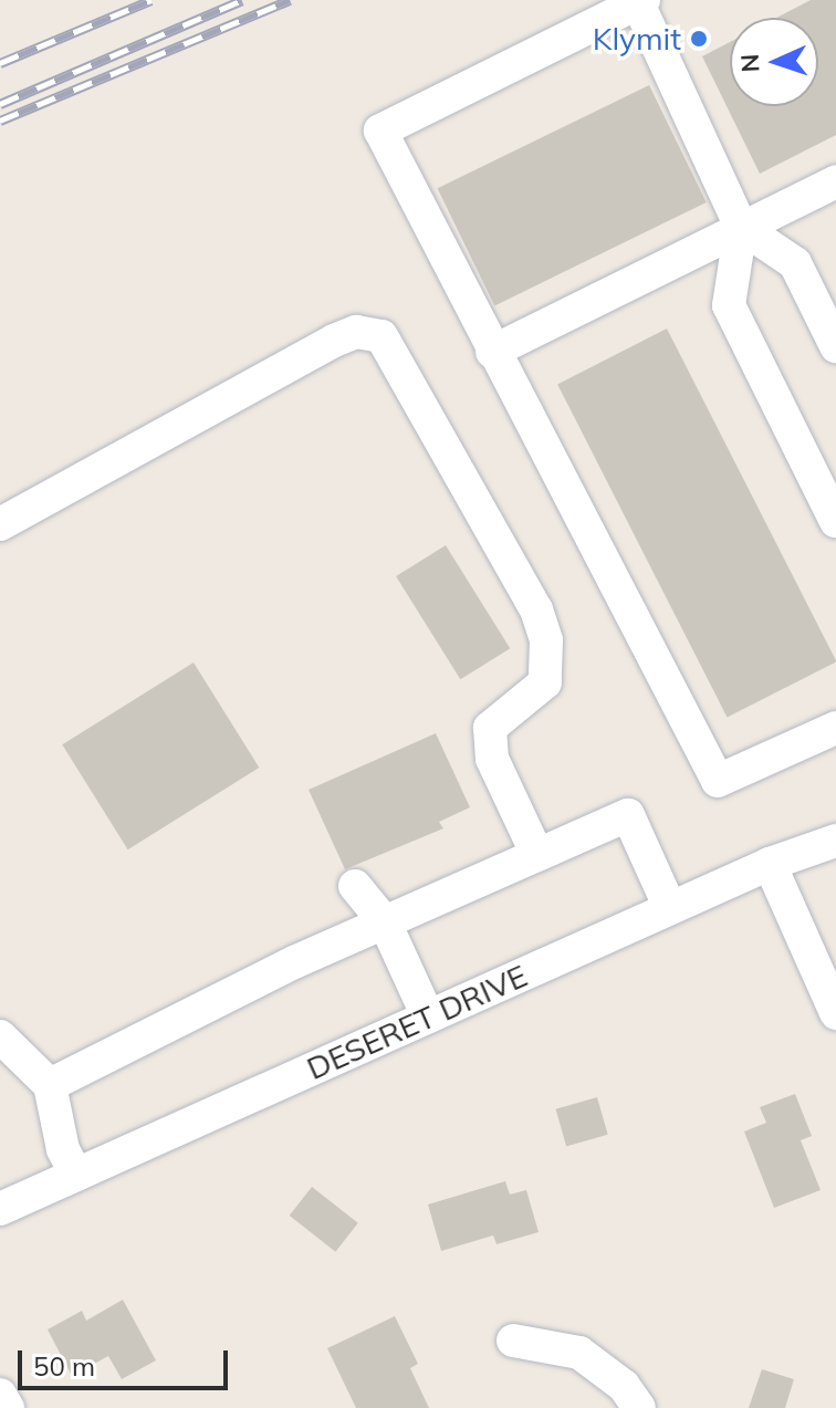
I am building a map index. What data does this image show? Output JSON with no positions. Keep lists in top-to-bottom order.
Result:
{
  "streets": {
    "street": ["DESERET DRIVE"]
  },
  "places": ["Klymit"],
  "scale_bar": "50 m",
  "north": "left"
}
